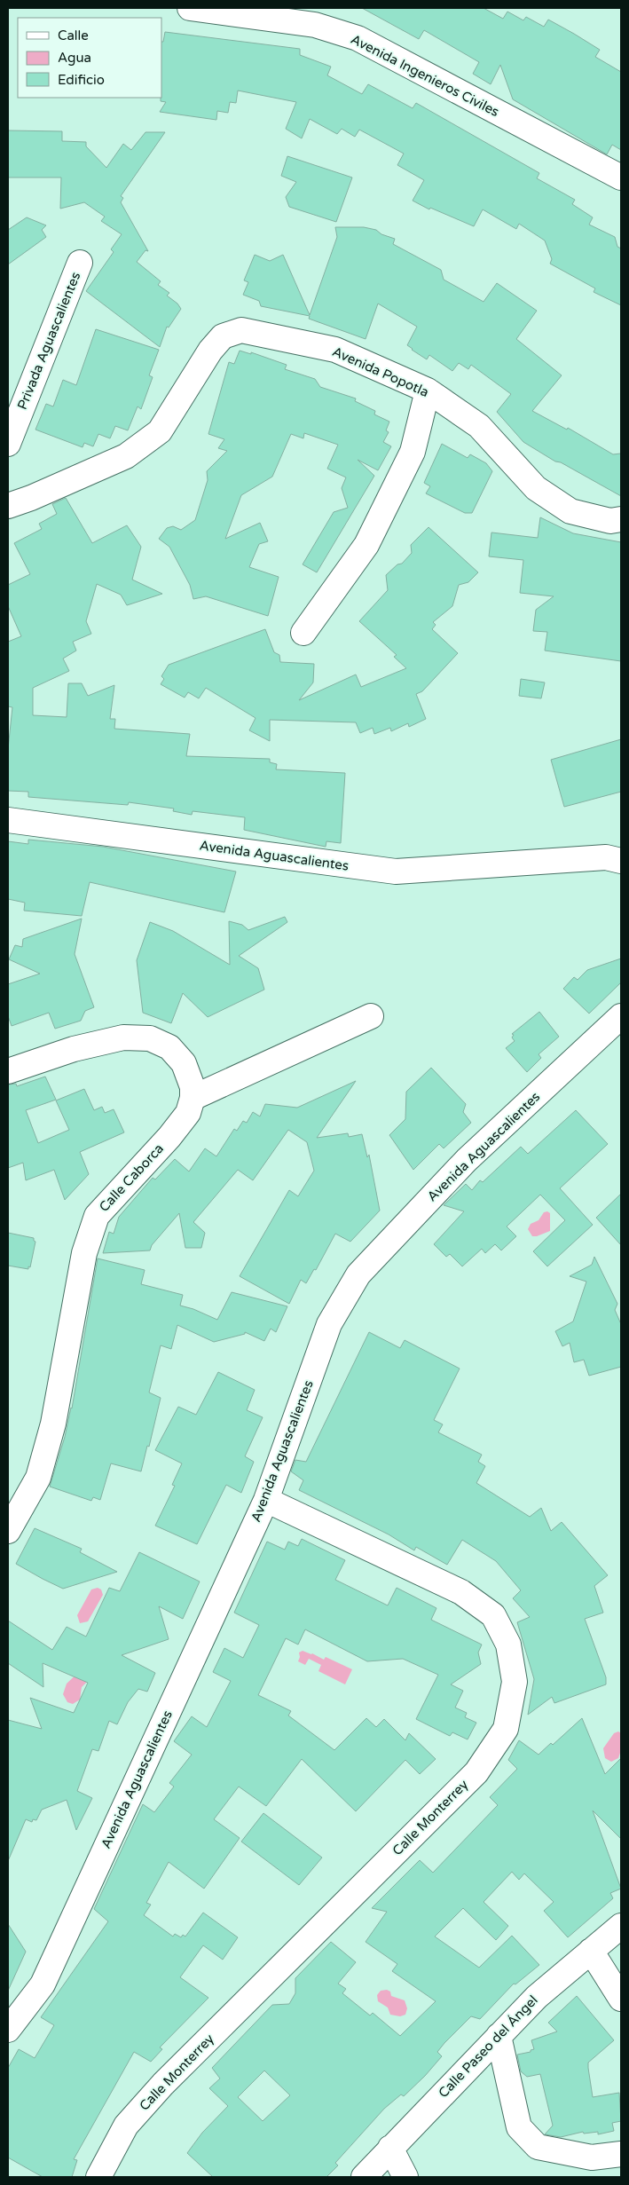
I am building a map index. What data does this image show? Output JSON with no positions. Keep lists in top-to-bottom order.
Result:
{
  "streets": {
    "street": [
      "Avenida Ingenieros Civiles",
      "Privada Aguascalientes",
      "Avenida Popotla",
      "Avenida Aguascalientes",
      "Calle Caborca",
      "Calle Monterrey",
      "Calle Paseo del Ángel"
    ]
  },
  "crossings": [
    ["Avenida Aguascalientes", "Calle Monterrey"]
  ],
  "legend": ["Calle", "Agua", "Edificio"]
}
